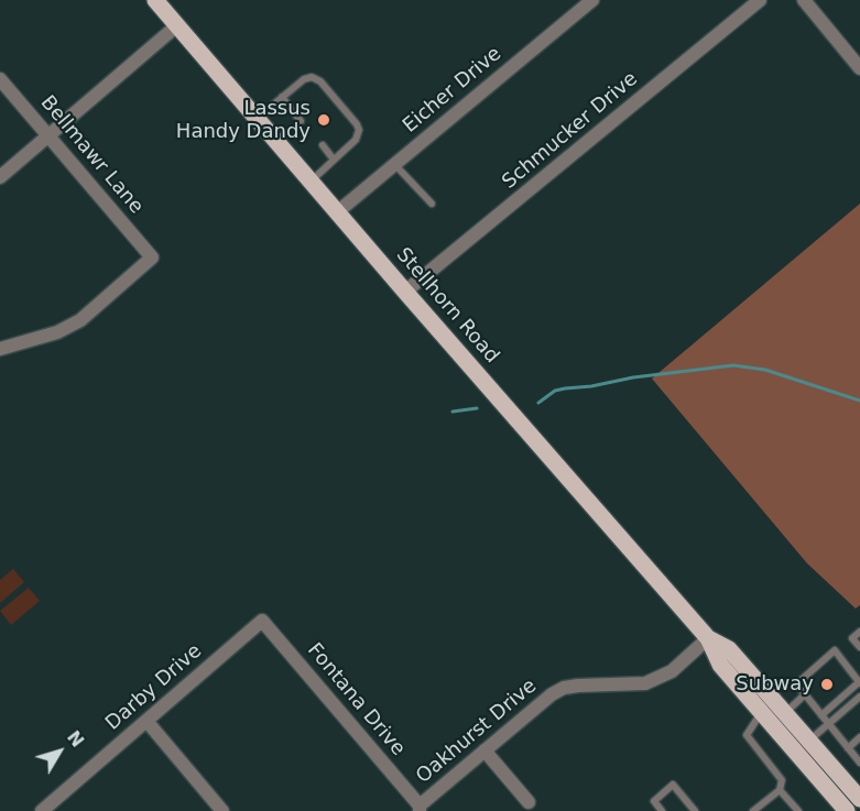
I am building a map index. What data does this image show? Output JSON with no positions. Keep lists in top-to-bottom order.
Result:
{
  "streets": {
    "main road": ["Stellhorn Road"],
    "street": [
      "Eicher Drive",
      "Schmucker Drive",
      "Bellmawr Lane",
      "Darby Drive",
      "Fontana Drive",
      "Oakhurst Drive"
    ]
  },
  "crossings": [
    ["Eicher Drive", "Stellhorn Road"],
    ["Schmucker Drive", "Stellhorn Road"],
    ["Stellhorn Road", "Oakhurst Drive"],
    ["Darby Drive", "Fontana Drive"],
    ["Fontana Drive", "Oakhurst Drive"]
  ],
  "places": ["Lassus Handy Dandy", "Subway"],
  "north": "top right"
}
